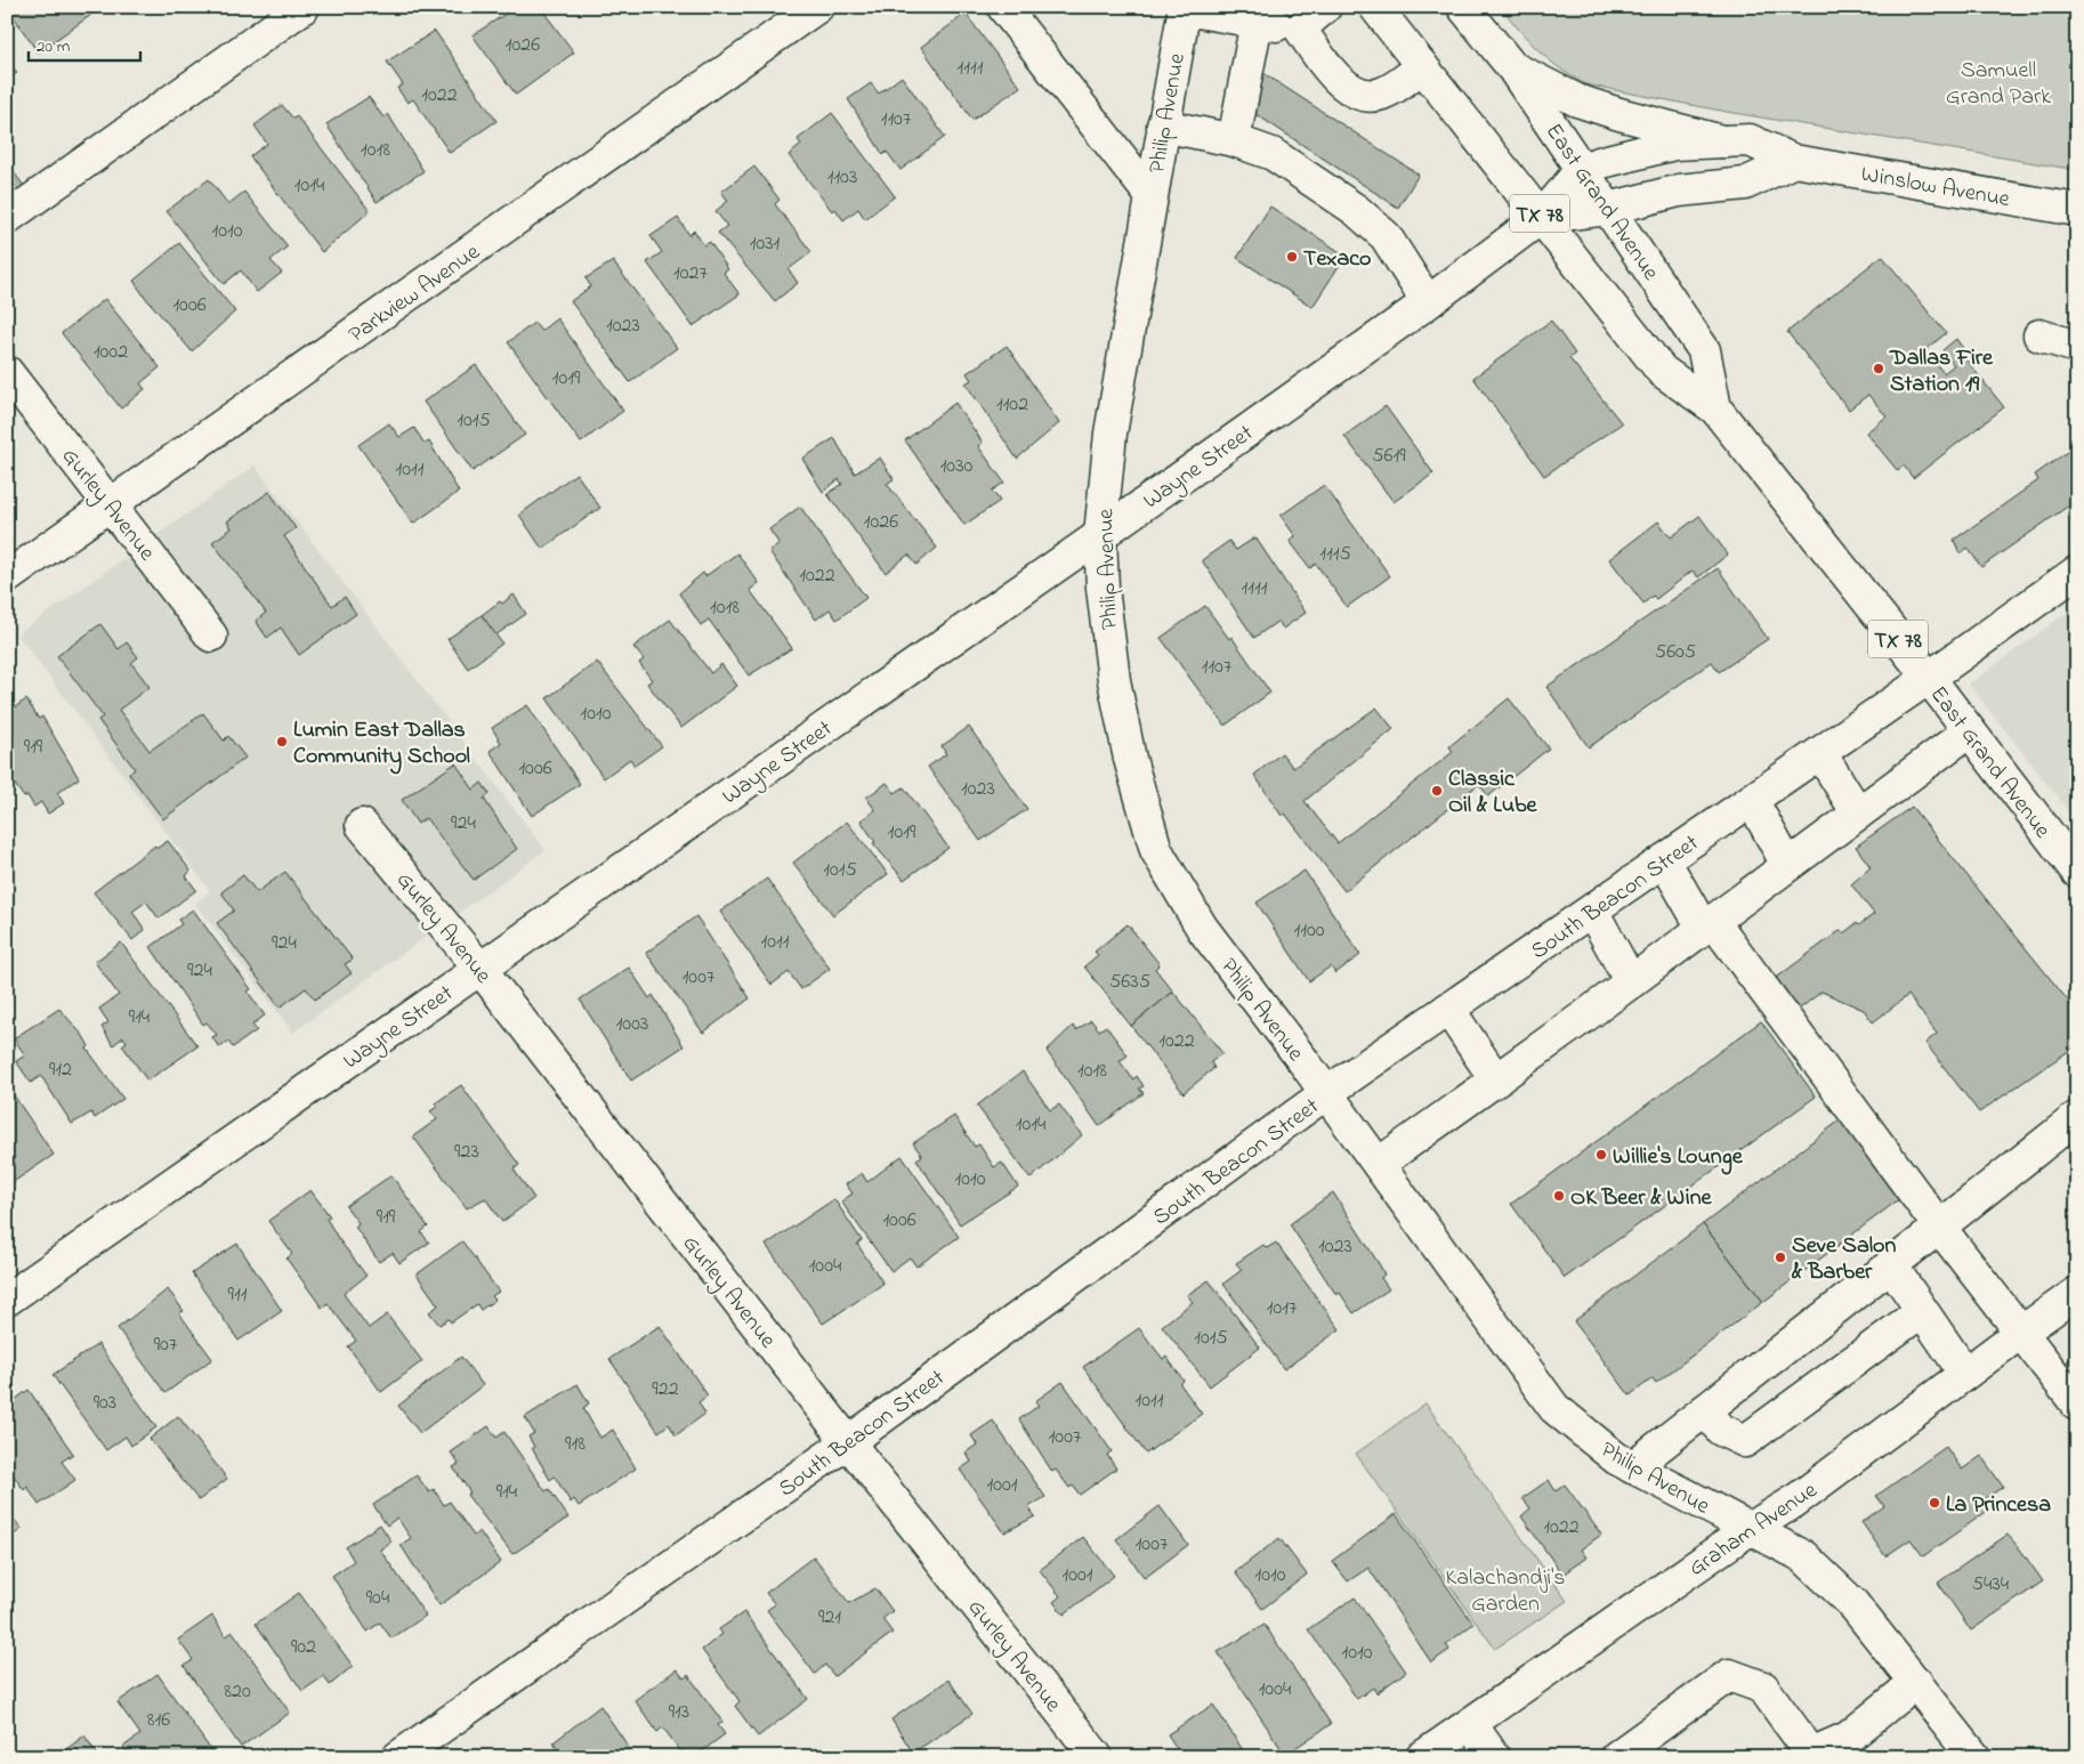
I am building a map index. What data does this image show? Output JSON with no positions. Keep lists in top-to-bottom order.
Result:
{
  "streets": {
    "street": [
      "Philip Avenue",
      "Winslow Avenue",
      "East Grand Avenue",
      "TX 78",
      "Parkview Avenue",
      "Wayne Street",
      "Gurley Avenue",
      "South Beacon Street",
      "Graham Avenue"
    ]
  },
  "crossings": [
    ["Philip Avenue", "Wayne Street"],
    ["Philip Avenue", "South Beacon Street"],
    ["Philip Avenue", "Graham Avenue"],
    ["Winslow Avenue", "East Grand Avenue"],
    ["East Grand Avenue", "Wayne Street"],
    ["East Grand Avenue", "South Beacon Street"],
    ["Parkview Avenue", "Gurley Avenue"],
    ["Wayne Street", "Gurley Avenue"],
    ["Gurley Avenue", "South Beacon Street"]
  ],
  "parks": ["Samuell Grand Park", "Kalachandji's Garden"],
  "places": [
    "Texaco",
    "Dallas Fire Station 19",
    "Lumin East Dallas Community School",
    "Classic Oil & Lube",
    "Willie's Lounge",
    "OK Beer & Wine",
    "Seve Salon & Barber",
    "La Princesa"
  ],
  "house_numbers": [
    "1026",
    "1111",
    "1022",
    "1107",
    "1018",
    "1103",
    "1014",
    "1010",
    "1031",
    "1027",
    "1006",
    "1023",
    "1002",
    "1019",
    "1102",
    "1015",
    "5619",
    "1030",
    "1011",
    "1026",
    "1115",
    "1022",
    "1111",
    "1018",
    "5605",
    "1107",
    "1010",
    "919",
    "1006",
    "1023",
    "924",
    "1019",
    "1015",
    "1100",
    "1011",
    "924",
    "924",
    "1007",
    "5635",
    "914",
    "1003",
    "1022",
    "912",
    "1018",
    "1014",
    "923",
    "1010",
    "919",
    "1006",
    "1023",
    "1004",
    "911",
    "1017",
    "1015",
    "907",
    "922",
    "1011",
    "903",
    "1007",
    "918",
    "1001",
    "914",
    "1022",
    "1007",
    "1001",
    "1010",
    "5434",
    "904",
    "921",
    "902",
    "1010",
    "1004",
    "820",
    "913",
    "816"
  ],
  "scale_bar": "20 m"
}
